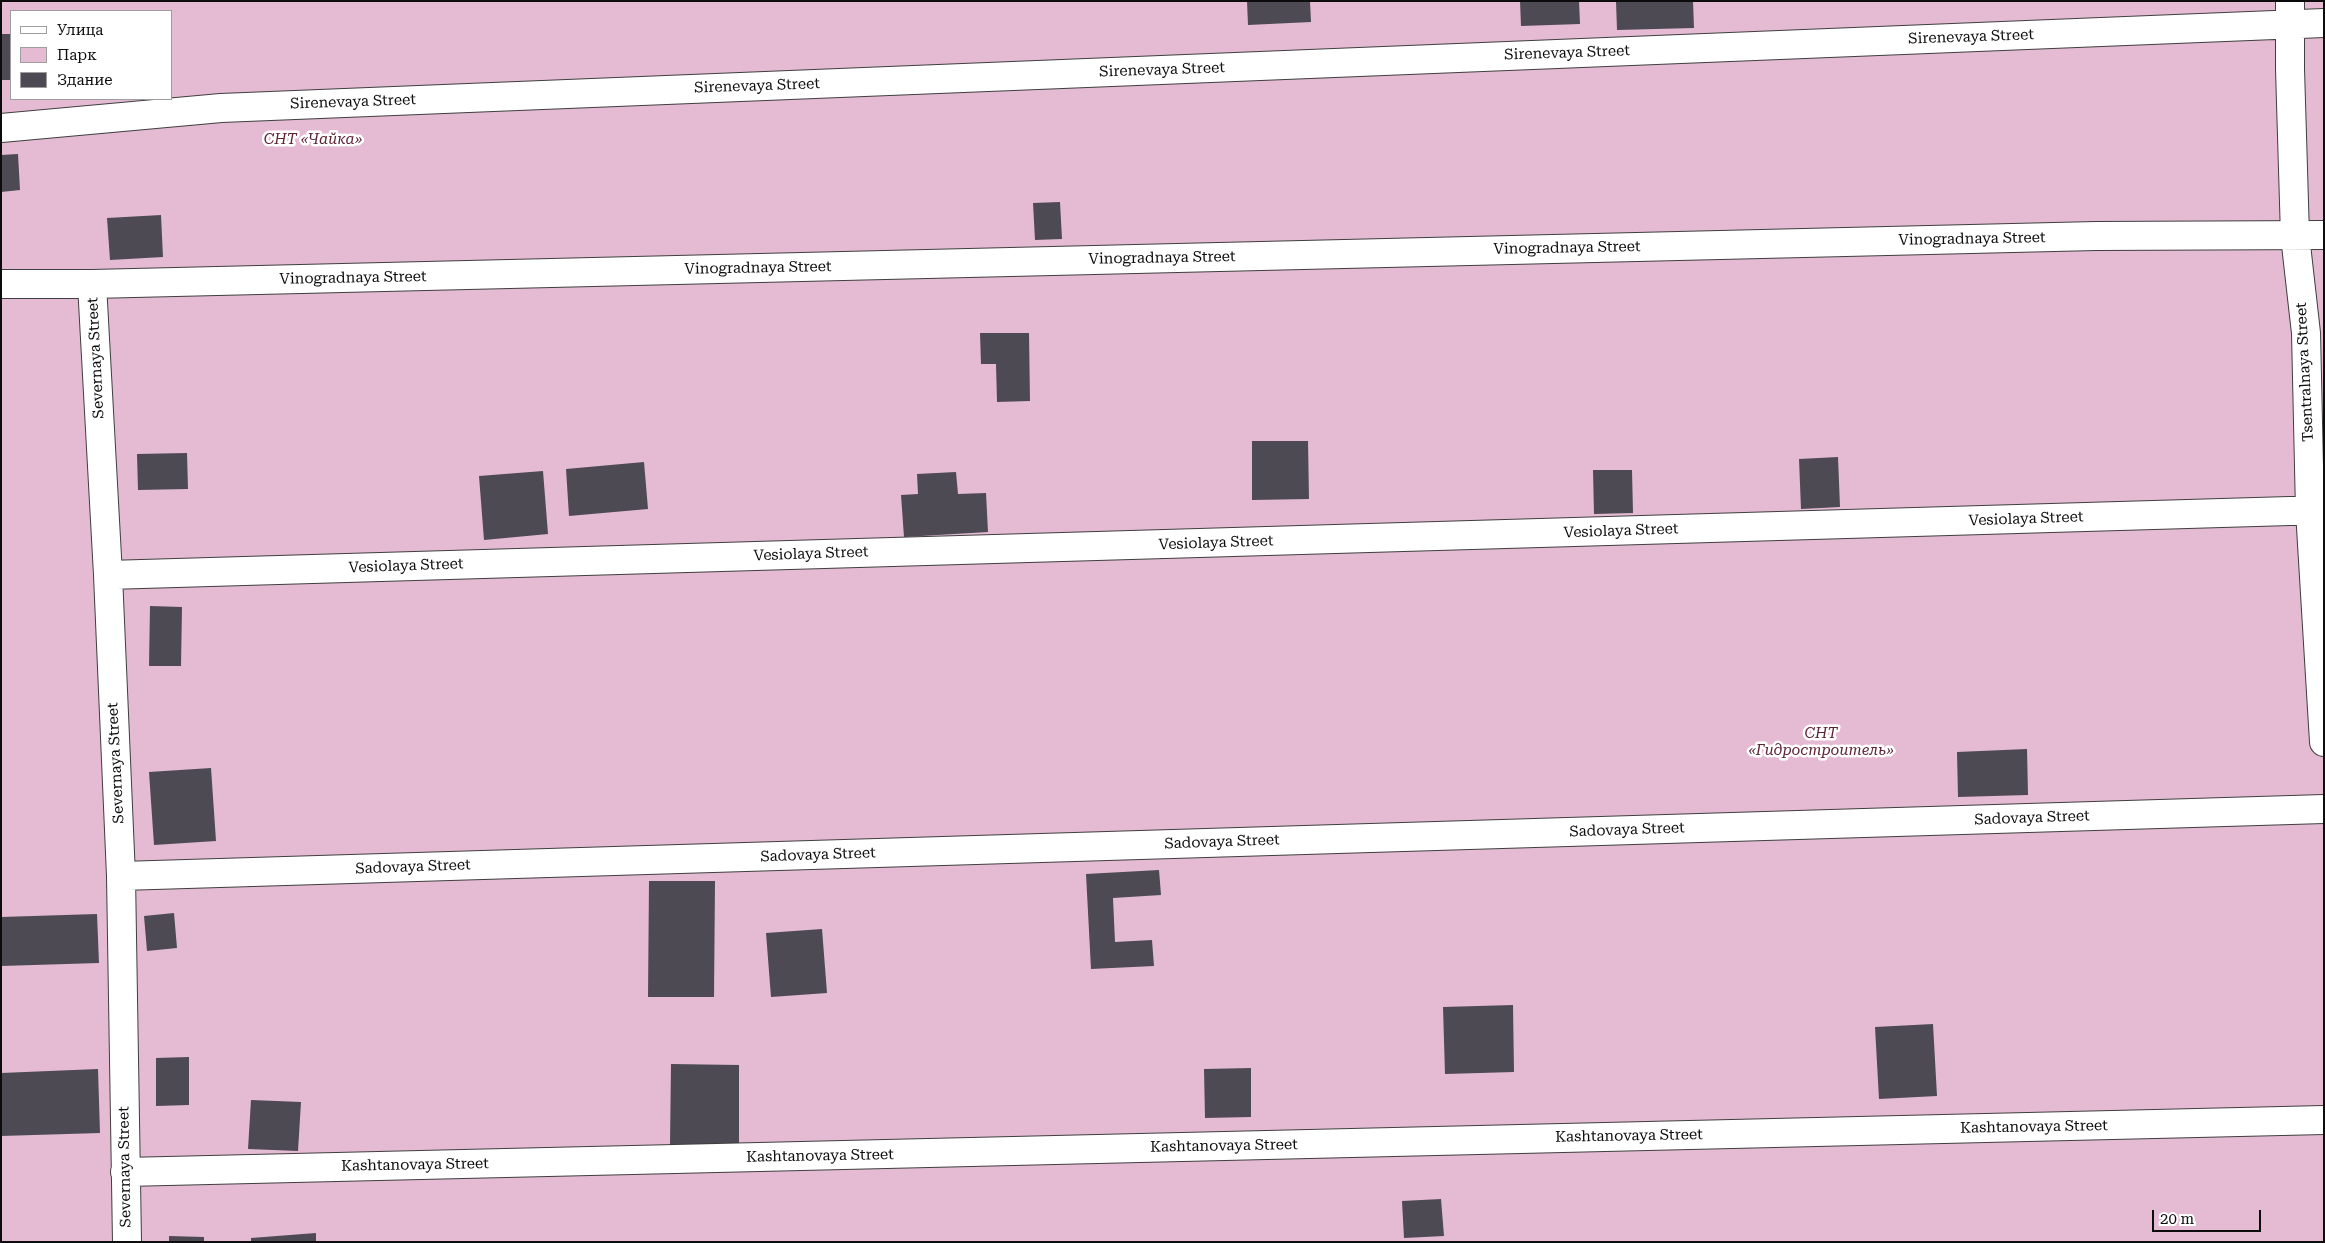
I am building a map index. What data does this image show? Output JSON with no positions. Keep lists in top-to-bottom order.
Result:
{
  "streets": {
    "street": [
      "Sirenevaya Street",
      "Vinogradnaya Street",
      "Severnaya Street",
      "Tsentralnaya Street",
      "Vesiolaya Street",
      "Sadovaya Street",
      "Kashtanovaya Street"
    ]
  },
  "crossings": [
    ["Sirenevaya Street", "Tsentralnaya Street"],
    ["Vinogradnaya Street", "Severnaya Street"],
    ["Vinogradnaya Street", "Tsentralnaya Street"],
    ["Severnaya Street", "Vesiolaya Street"],
    ["Severnaya Street", "Sadovaya Street"],
    ["Severnaya Street", "Kashtanovaya Street"],
    ["Tsentralnaya Street", "Vesiolaya Street"]
  ],
  "parks": ["СНТ «Чайка»", "СНТ «Гидростроитель»"],
  "legend": ["Улица", "Парк", "Здание"],
  "scale_bar": "20 m"
}
